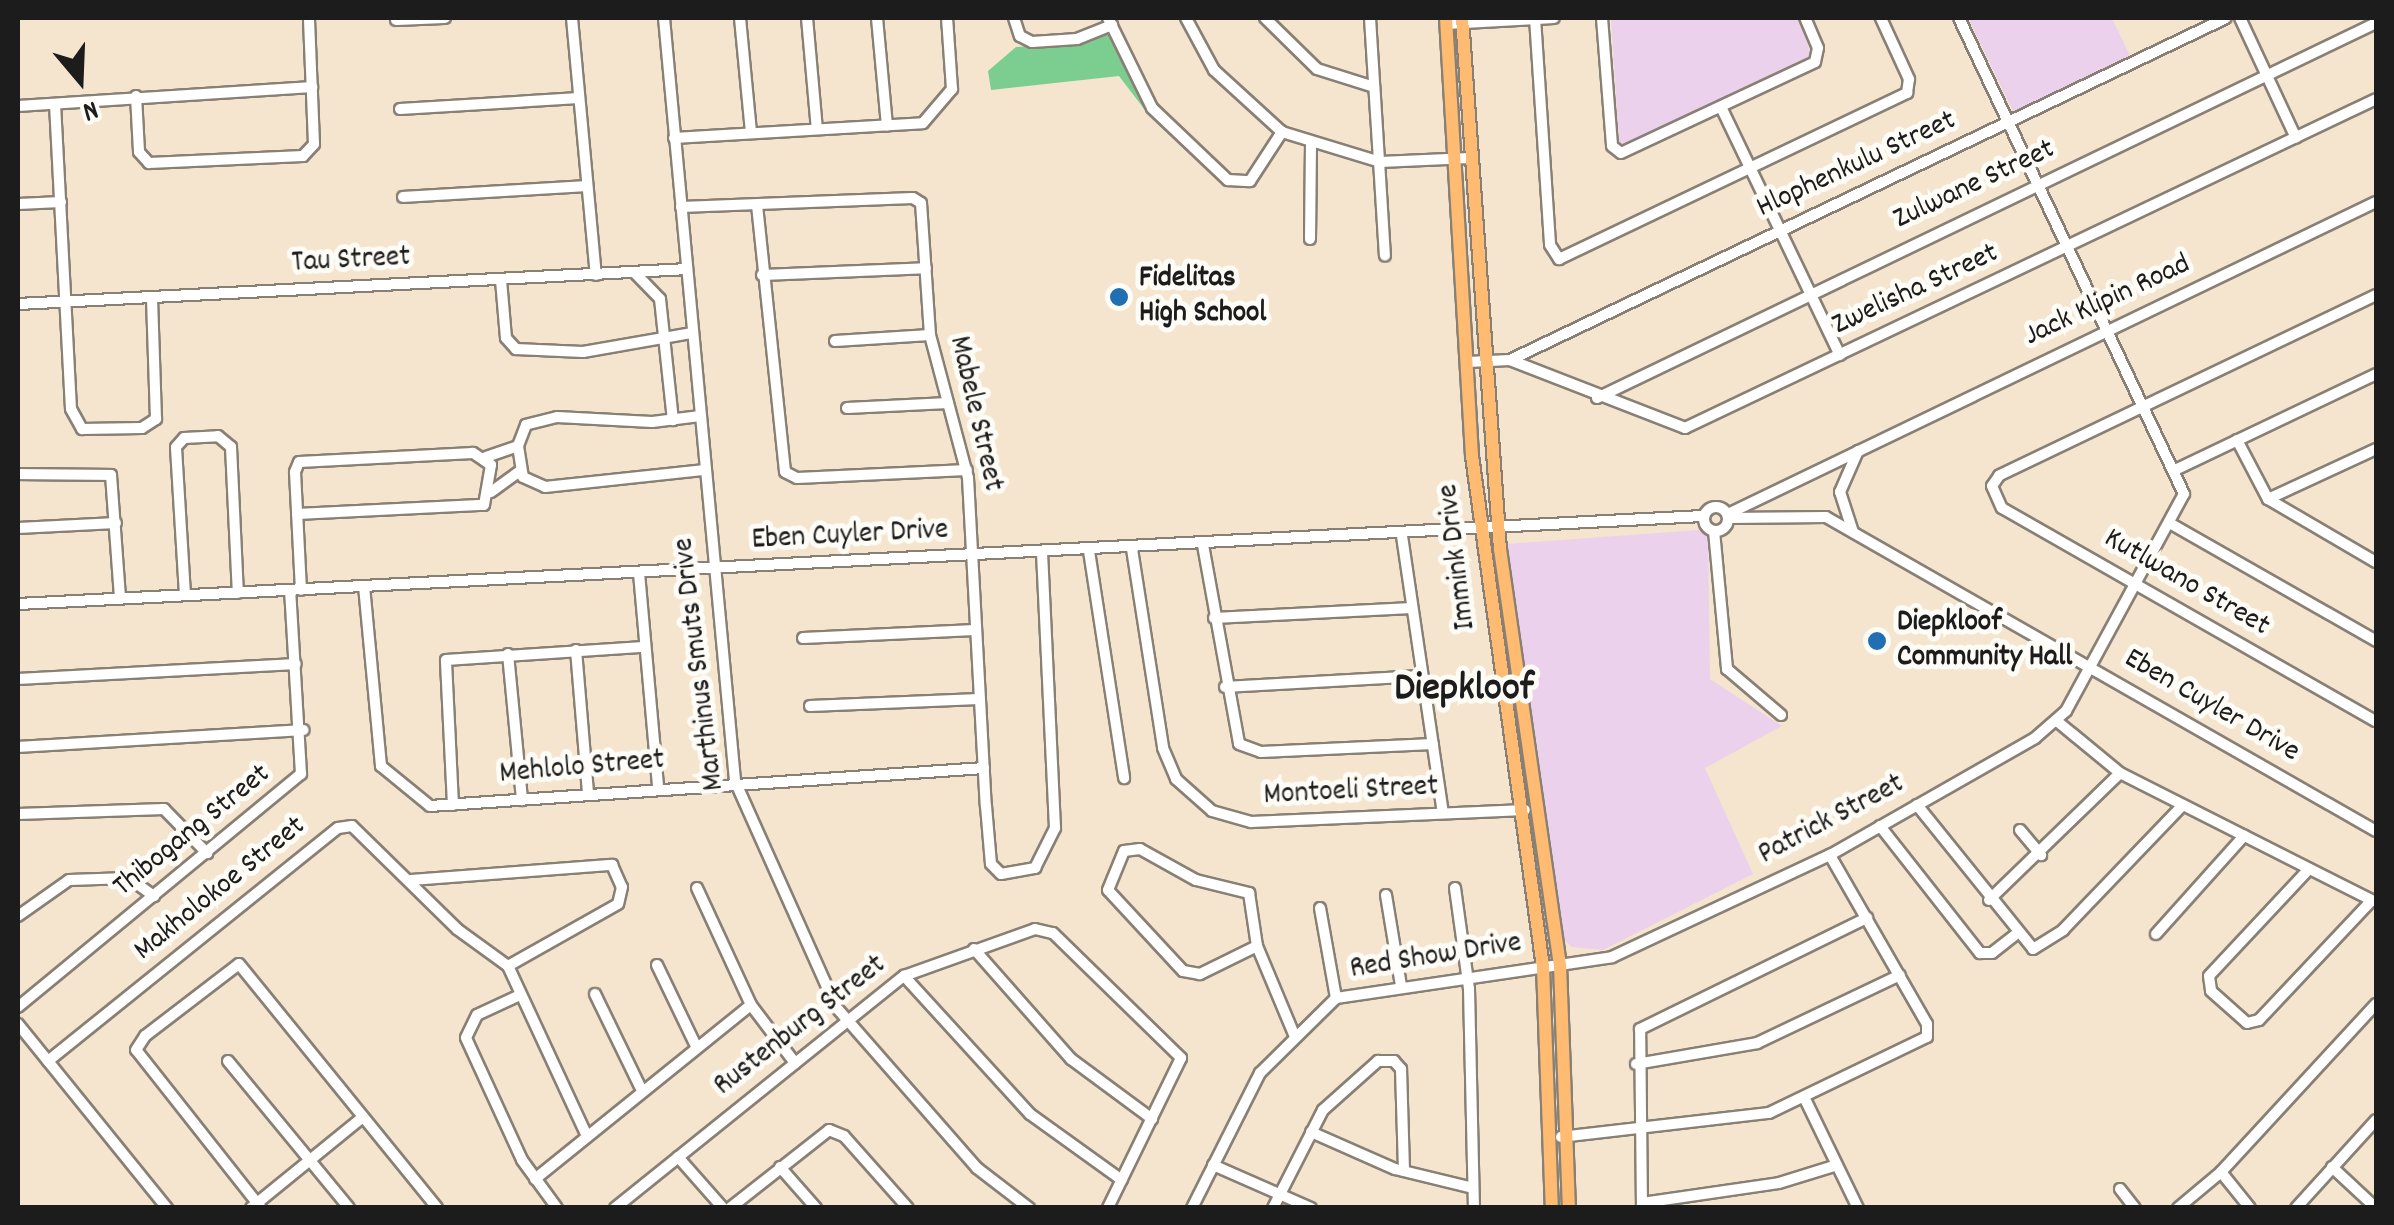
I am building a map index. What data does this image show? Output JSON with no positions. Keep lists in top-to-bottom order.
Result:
{
  "streets": {
    "main road": ["Immink Drive"],
    "street": [
      "Hlophenkulu Street",
      "Zulwane Street",
      "Tau Street",
      "Zwelisha Street",
      "Jack Klipin Road",
      "Mabele Street",
      "Eben Cuyler Drive",
      "Kutlwano Street",
      "Marthinus Smuts Drive",
      "Mehlolo Street",
      "Montoeli Street",
      "Patrick Street",
      "Thibogang Street",
      "Makholokoe Street",
      "Red Show Drive",
      "Rustenburg Street"
    ]
  },
  "crossings": [
    ["Hlophenkulu Street", "Zwelisha Street"],
    ["Zulwane Street", "Zwelisha Street"],
    ["Tau Street", "Marthinus Smuts Drive"],
    ["Zwelisha Street", "Immink Drive"],
    ["Mabele Street", "Eben Cuyler Drive"],
    ["Mabele Street", "Mehlolo Street"],
    ["Eben Cuyler Drive", "Immink Drive"],
    ["Eben Cuyler Drive", "Marthinus Smuts Drive"],
    ["Eben Cuyler Drive", "Mehlolo Street"],
    ["Eben Cuyler Drive", "Montoeli Street"],
    ["Eben Cuyler Drive", "Patrick Street"],
    ["Eben Cuyler Drive", "Thibogang Street"],
    ["Immink Drive", "Montoeli Street"],
    ["Immink Drive", "Patrick Street"],
    ["Immink Drive", "Red Show Drive"],
    ["Kutlwano Street", "Patrick Street"],
    ["Marthinus Smuts Drive", "Mehlolo Street"],
    ["Marthinus Smuts Drive", "Rustenburg Street"],
    ["Patrick Street", "Red Show Drive"]
  ],
  "districts": ["Diepkloof"],
  "places": ["Fidelitas High School", "Diepkloof Community Hall"],
  "north": "bottom"
}
